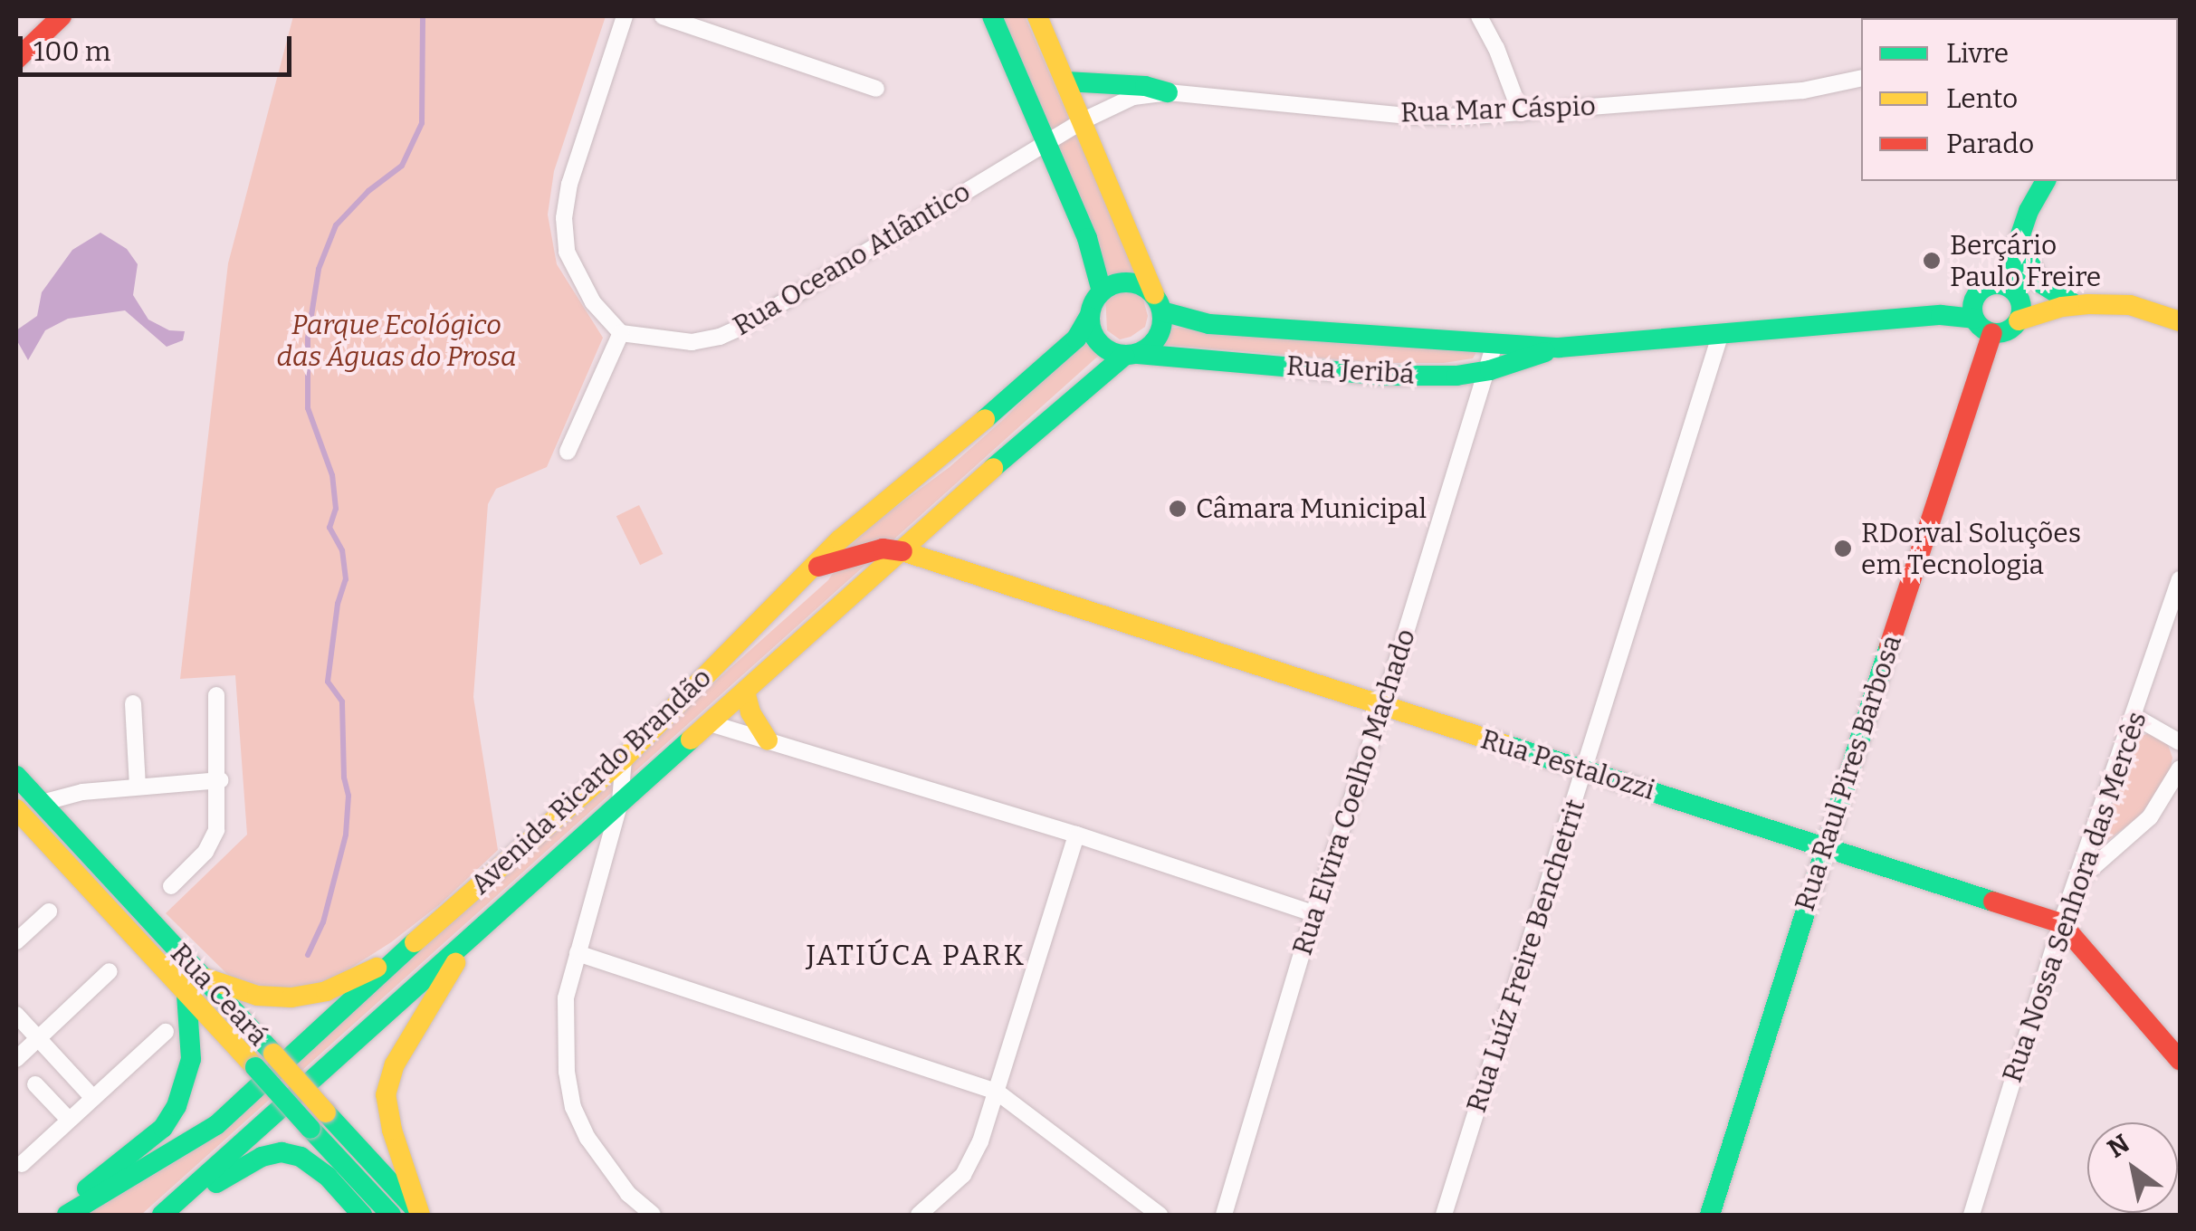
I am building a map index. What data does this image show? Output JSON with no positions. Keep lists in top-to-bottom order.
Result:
{
  "streets": {
    "main road": [
      "Rua Jeribá",
      "Rua Pestalozzi",
      "Rua Raul Pires Barbosa",
      "Avenida Ricardo Brandão",
      "Rua Ceará"
    ],
    "street": [
      "Rua Mar Cáspio",
      "Rua Oceano Atlântico",
      "Rua Elvira Coelho Machado",
      "Rua Nossa Senhora das Mercês",
      "Rua Luíz Freire Benchetrit"
    ]
  },
  "crossings": [
    ["Rua Mar Cáspio", "Rua Oceano Atlântico"],
    ["Rua Jeribá", "Rua Raul Pires Barbosa"],
    ["Rua Jeribá", "Avenida Ricardo Brandão"],
    ["Rua Jeribá", "Rua Elvira Coelho Machado"],
    ["Rua Jeribá", "Rua Luíz Freire Benchetrit"],
    ["Rua Pestalozzi", "Rua Raul Pires Barbosa"],
    ["Rua Pestalozzi", "Avenida Ricardo Brandão"],
    ["Rua Pestalozzi", "Rua Elvira Coelho Machado"],
    ["Rua Pestalozzi", "Rua Nossa Senhora das Mercês"],
    ["Rua Pestalozzi", "Rua Luíz Freire Benchetrit"]
  ],
  "districts": ["JATIÚCA PARK"],
  "parks": ["Parque Ecológico das Águas do Prosa"],
  "places": ["Berçário Paulo Freire", "Câmara Municipal", "RDorval Soluções em Tecnologia"],
  "legend": ["Livre", "Lento", "Parado"],
  "scale_bar": "100 m",
  "north": "top left"
}
